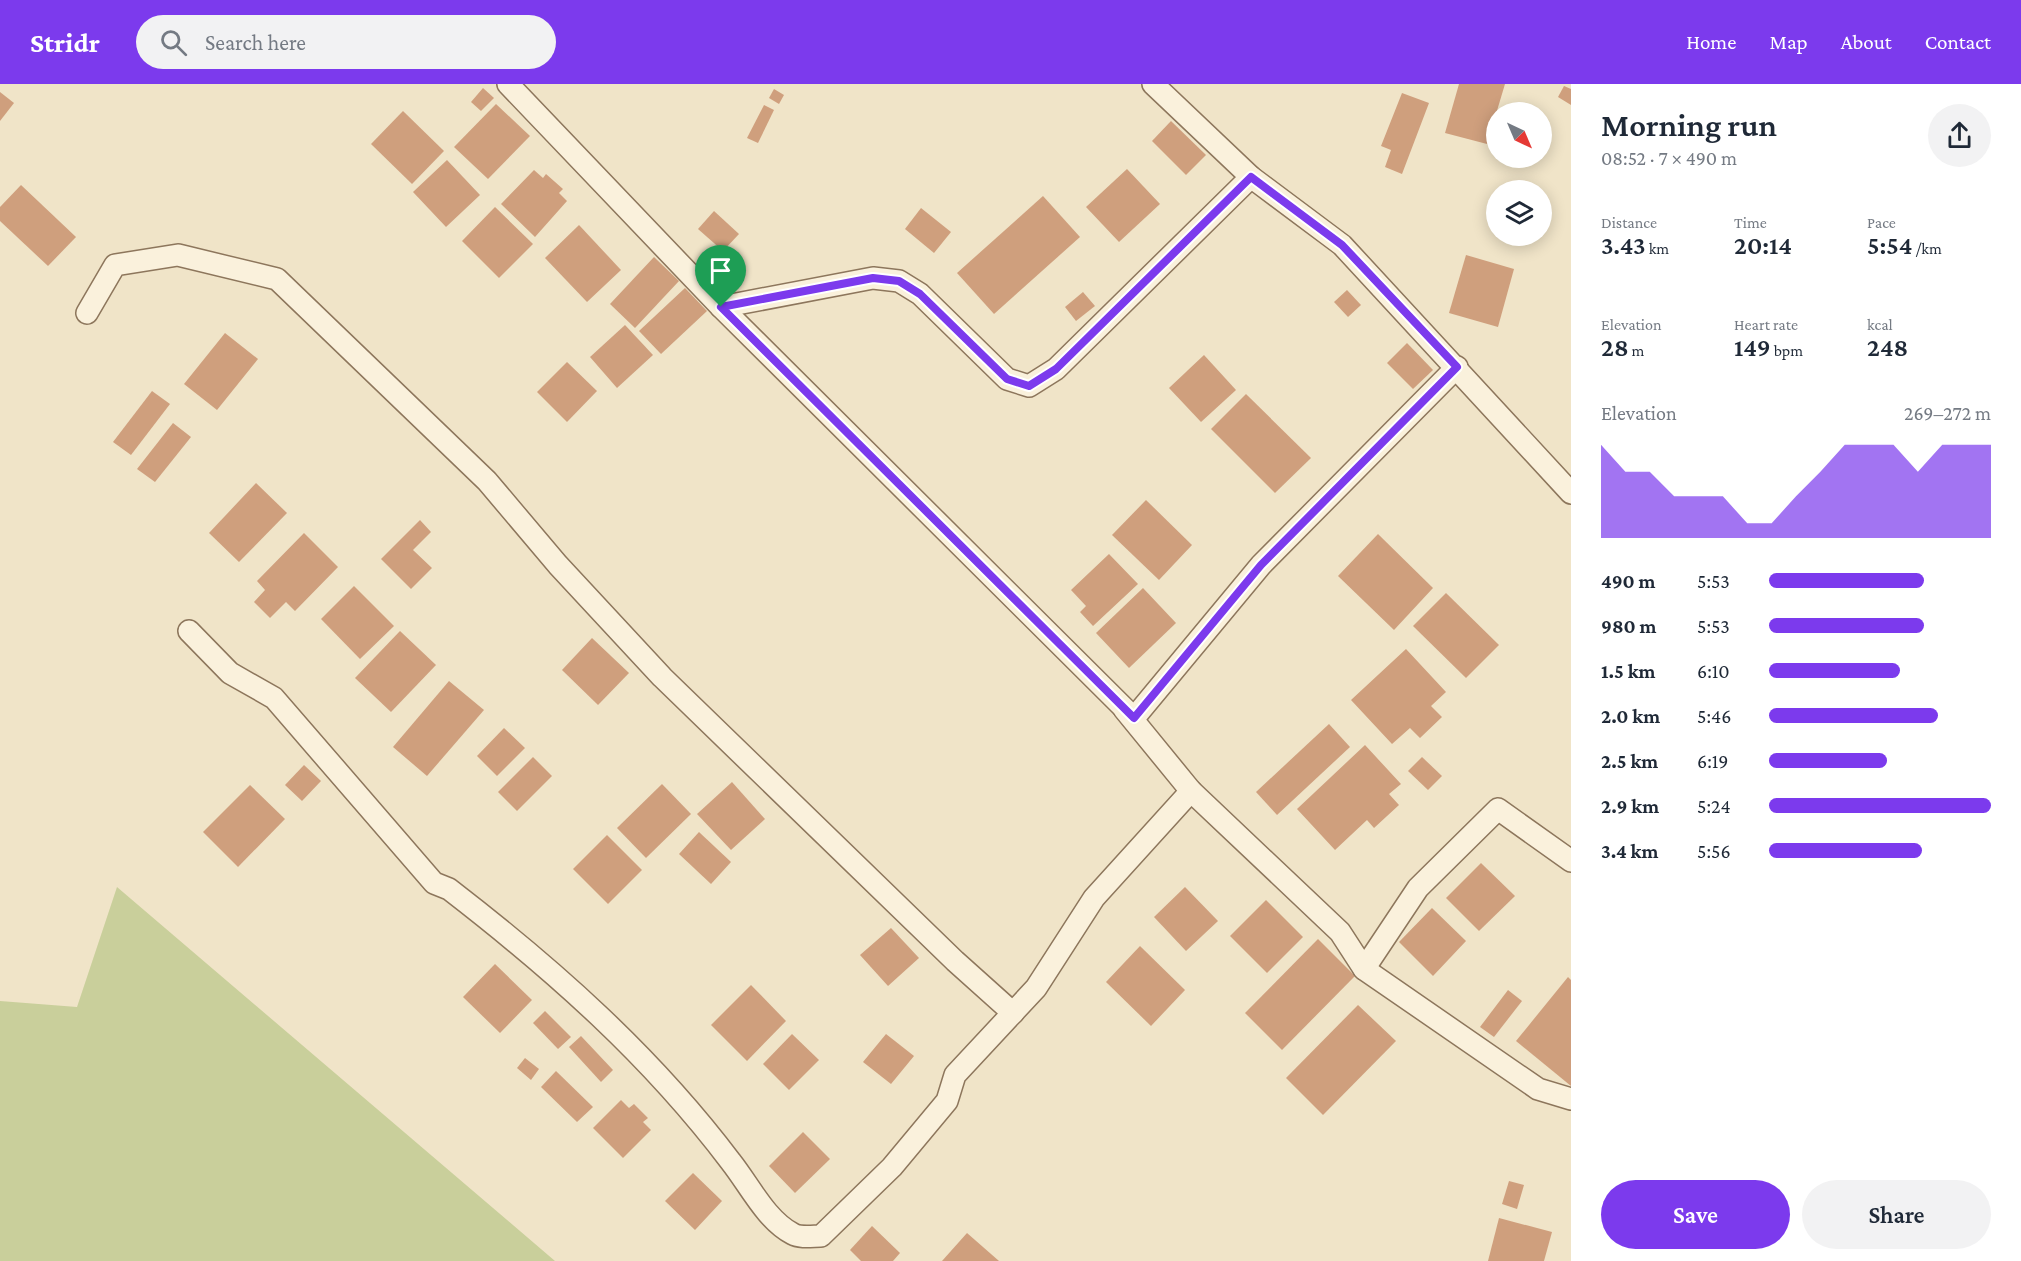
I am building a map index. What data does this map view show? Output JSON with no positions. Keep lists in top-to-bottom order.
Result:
{
  "north": "bottom right",
  "page": {
    "header": "Stridr",
    "search": "Search here",
    "nav": [
      "Home",
      "Map",
      "About",
      "Contact"
    ],
    "heading": ["Morning run", "08:52 · 7 × 490 m"],
    "stats": [
      ["Distance", "3.43 km"],
      ["Time", "20:14"],
      ["Pace", "5:54 /km"],
      ["Elevation", "28 m"],
      ["Heart rate", "149 bpm"],
      ["kcal", "248"]
    ],
    "chart": ["Elevation", "269–272 m"],
    "list": [
      {
        "name": "490 m",
        "note": "5:53"
      },
      {
        "name": "980 m",
        "note": "5:53"
      },
      {
        "name": "1.5 km",
        "note": "6:10"
      },
      {
        "name": "2.0 km",
        "note": "5:46"
      },
      {
        "name": "2.5 km",
        "note": "6:19"
      },
      {
        "name": "2.9 km",
        "note": "5:24"
      },
      {
        "name": "3.4 km",
        "note": "5:56"
      }
    ],
    "buttons": ["Save", "Share"]
  }
}
